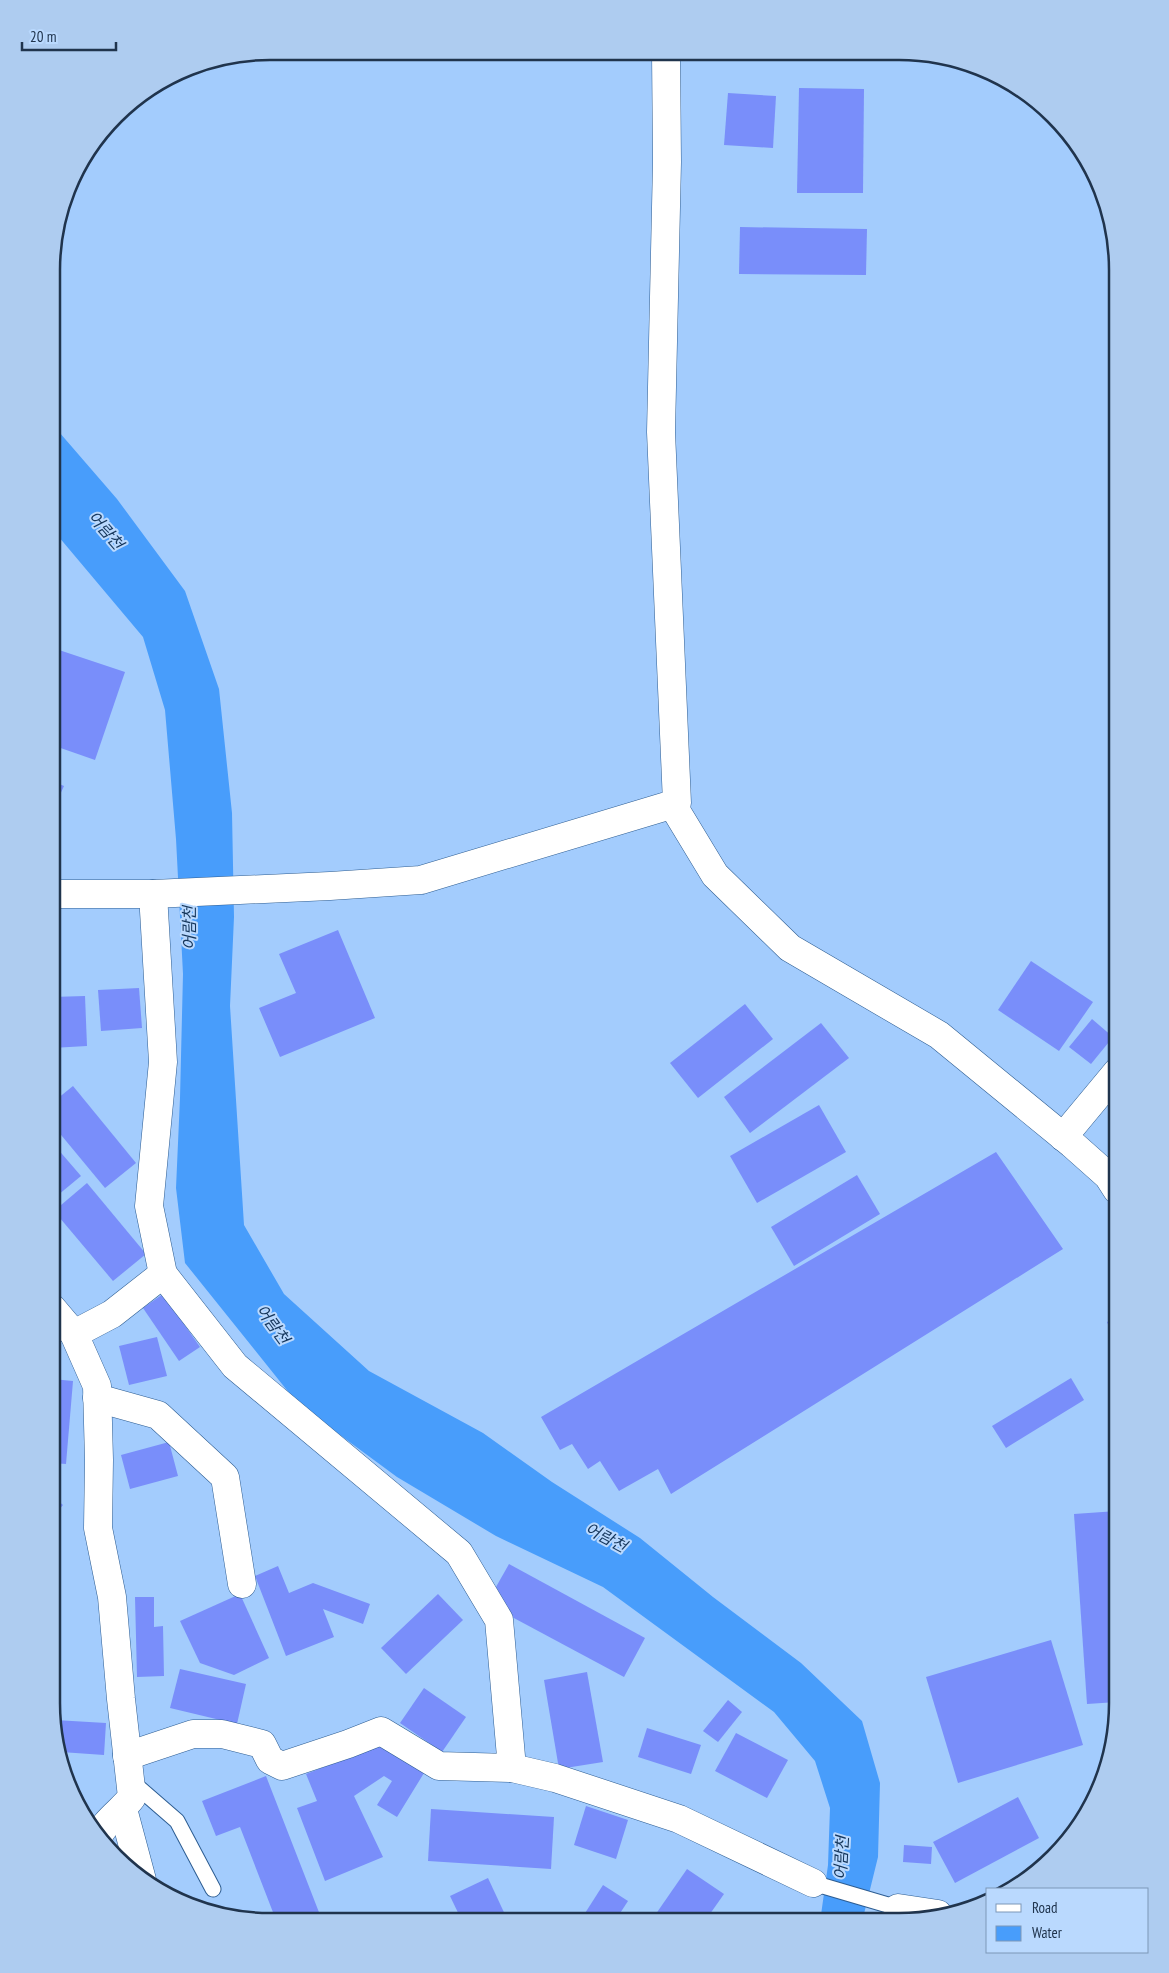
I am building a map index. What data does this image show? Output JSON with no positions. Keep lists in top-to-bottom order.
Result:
{
  "water": ["어람천"],
  "legend": ["Road", "Water"],
  "scale_bar": "20 m"
}
